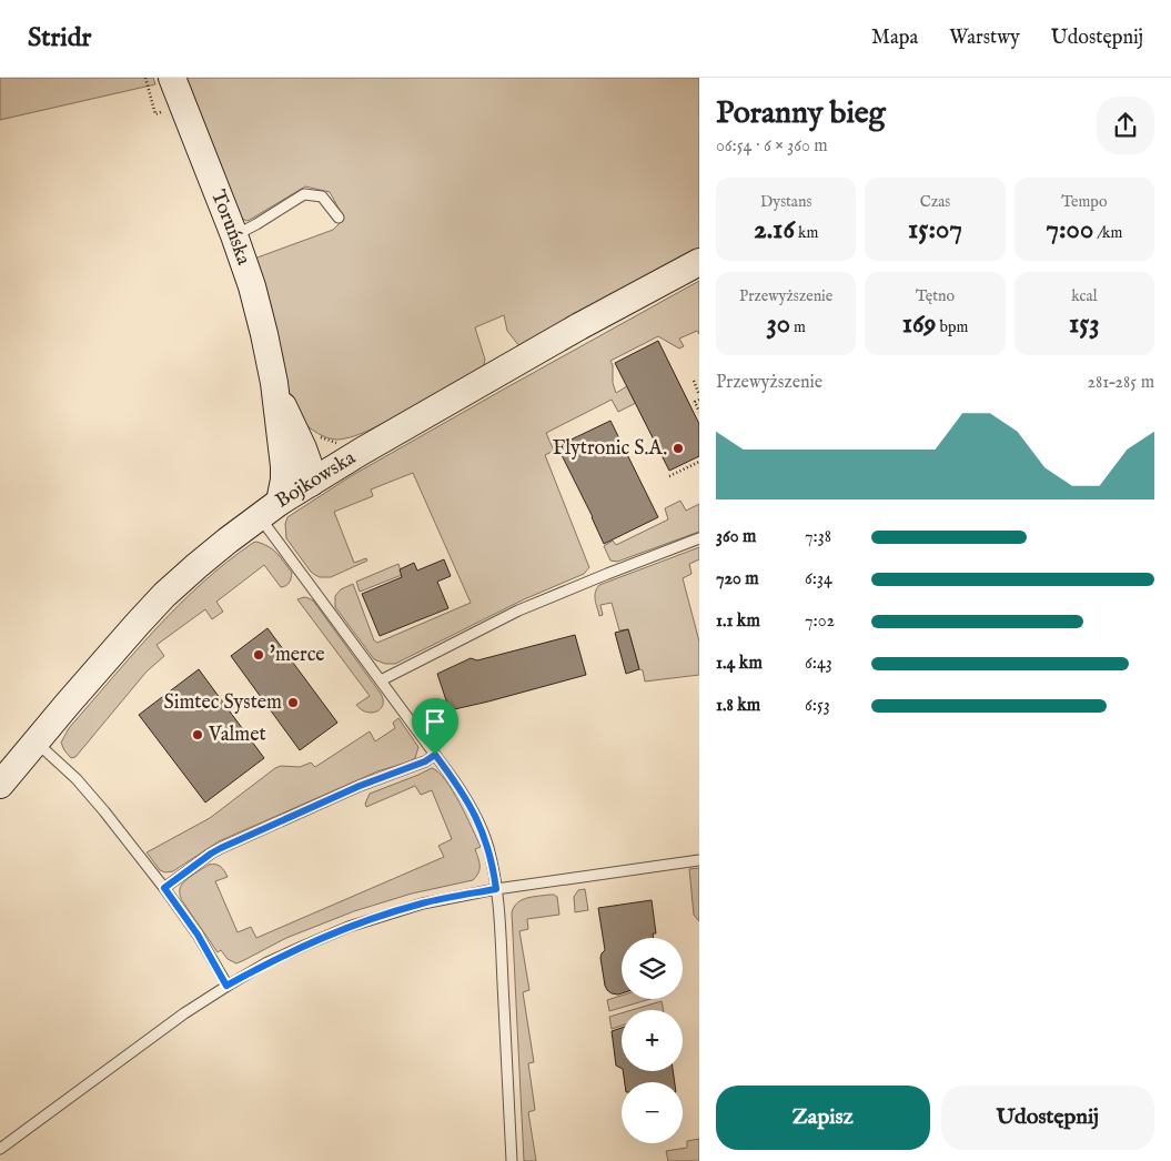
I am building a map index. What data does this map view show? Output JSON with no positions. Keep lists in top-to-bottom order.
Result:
{
  "streets": {
    "street": ["Toruńska", "Bojkowska"]
  },
  "crossings": [
    ["Toruńska", "Bojkowska"]
  ],
  "places": [
    "Flytronic S.A.",
    "'merce",
    "Simtec System",
    "Valmet"
  ],
  "page": {
    "header": "Stridr",
    "nav": ["Mapa", "Warstwy", "Udostępnij"],
    "heading": ["Poranny bieg", "06:54 · 6 × 360 m"],
    "stats": [
      ["Dystans", "2.16 km"],
      ["Czas", "15:07"],
      ["Tempo", "7:00 /km"],
      ["Przewyższenie", "30 m"],
      ["Tętno", "169 bpm"],
      ["kcal", "153"]
    ],
    "chart": ["Przewyższenie", "281–285 m"],
    "list": [
      {
        "name": "360 m",
        "note": "7:38"
      },
      {
        "name": "720 m",
        "note": "6:34"
      },
      {
        "name": "1.1 km",
        "note": "7:02"
      },
      {
        "name": "1.4 km",
        "note": "6:43"
      },
      {
        "name": "1.8 km",
        "note": "6:53"
      }
    ],
    "map_buttons": ["+", "−"],
    "buttons": ["Zapisz", "Udostępnij"]
  }
}
